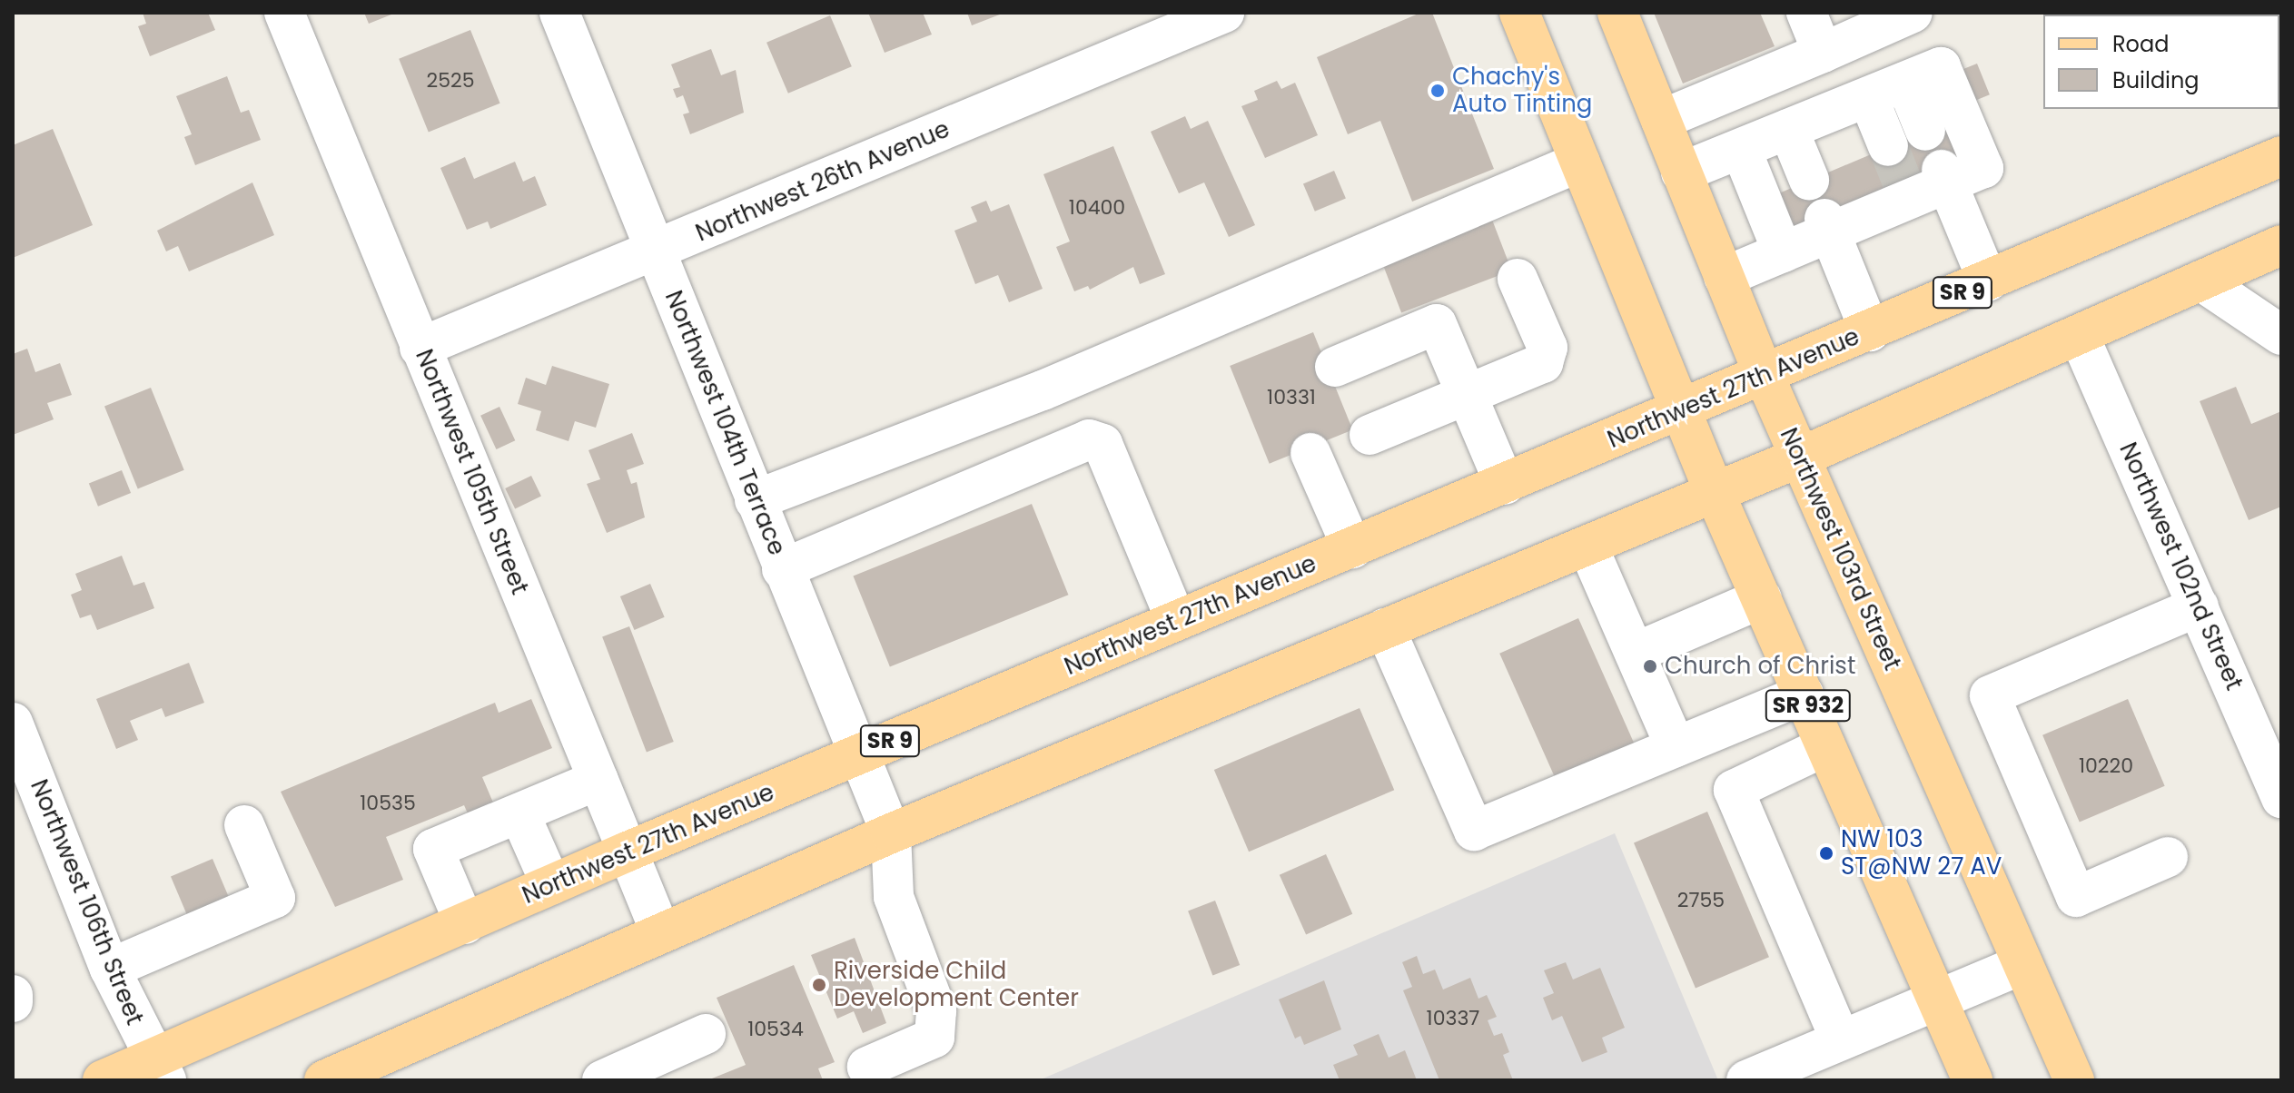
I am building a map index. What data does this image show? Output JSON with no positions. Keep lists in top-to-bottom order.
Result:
{
  "streets": {
    "main road": [
      "SR 9",
      "Northwest 27th Avenue",
      "Northwest 103rd Street",
      "SR 932"
    ],
    "street": [
      "Northwest 26th Avenue",
      "Northwest 104th Terrace",
      "Northwest 105th Street",
      "Northwest 102nd Street",
      "Northwest 106th Street"
    ]
  },
  "crossings": [
    ["Northwest 26th Avenue", "Northwest 104th Terrace"],
    ["Northwest 26th Avenue", "Northwest 105th Street"],
    ["Northwest 27th Avenue", "Northwest 104th Terrace"],
    ["Northwest 27th Avenue", "Northwest 105th Street"],
    ["Northwest 27th Avenue", "Northwest 103rd Street"],
    ["Northwest 27th Avenue", "SR 932"],
    ["Northwest 27th Avenue", "Northwest 106th Street"]
  ],
  "places": [
    "Chachy's Auto Tinting",
    "Church of Christ",
    "NW 103 ST@NW 27 AV",
    "Riverside Child Development Center"
  ],
  "house_numbers": [
    "2525",
    "10400",
    "10331",
    "10220",
    "10535",
    "2755",
    "10337",
    "10534"
  ],
  "legend": ["Road", "Building"]
}
